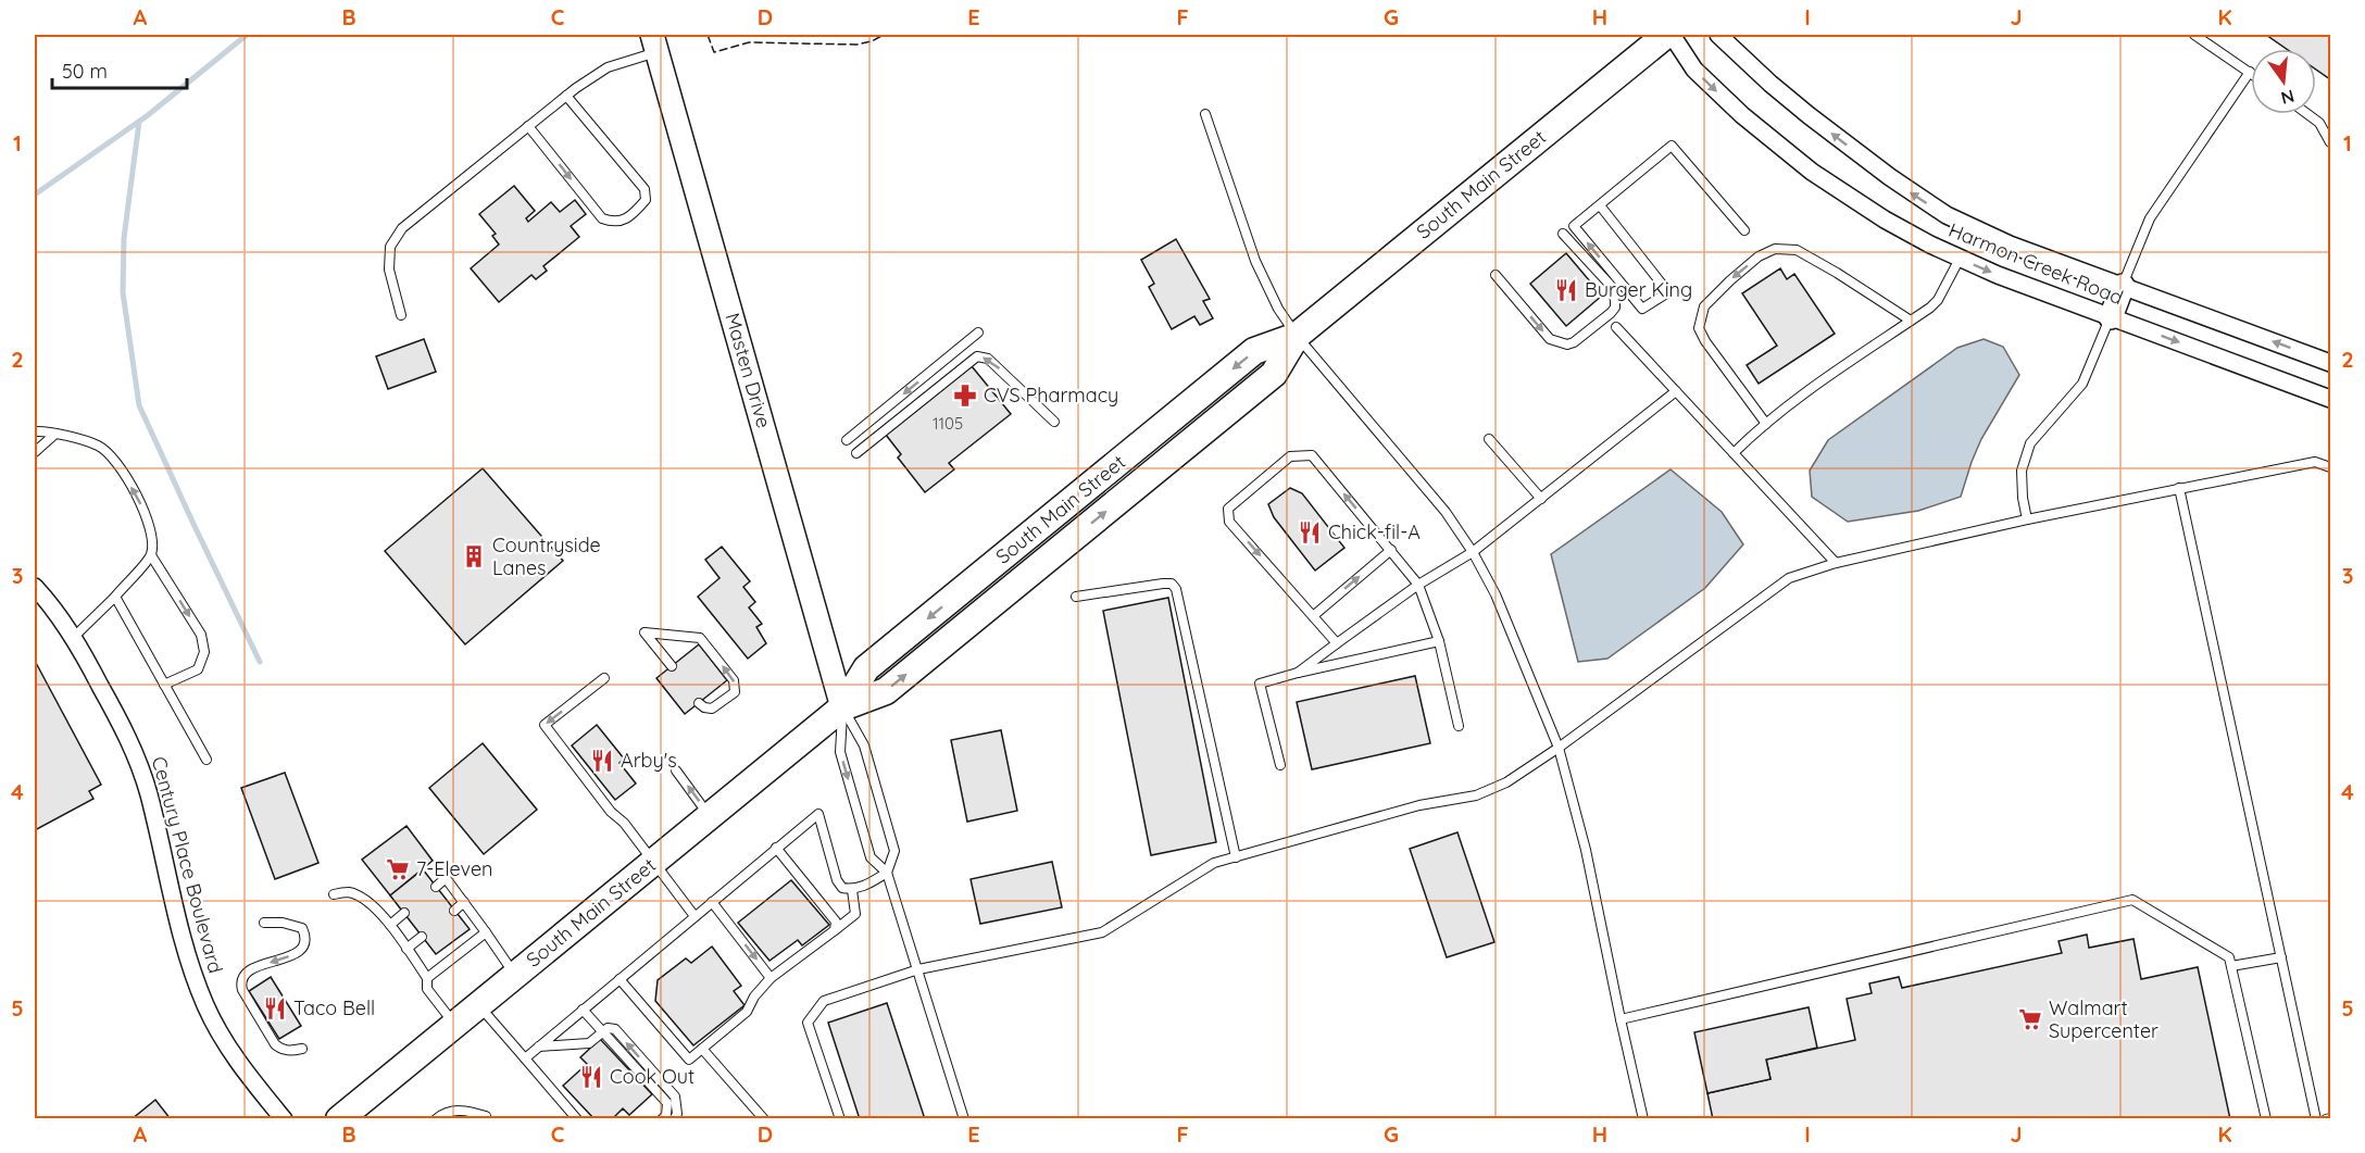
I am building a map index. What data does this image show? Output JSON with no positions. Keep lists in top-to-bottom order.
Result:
{
  "streets": {
    "main road": ["South Main Street"],
    "street": ["Harmon Creek Road", "Masten Drive", "Century Place Boulevard"]
  },
  "crossings": [
    ["South Main Street", "Masten Drive"]
  ],
  "places": {
    "restaurant": [
      "Burger King",
      "Chick-fil-A",
      "Arby's",
      "Taco Bell",
      "Cook Out"
    ],
    "pharmacy": ["CVS Pharmacy"],
    "building": ["Countryside Lanes"],
    "supermarket": ["7-Eleven", "Walmart Supercenter"]
  },
  "house_numbers": ["1105"],
  "scale_bar": "50 m",
  "north": "bottom",
  "grid": {
    "columns": [
      "A",
      "B",
      "C",
      "D",
      "E",
      "F",
      "G",
      "H",
      "I",
      "J",
      "K"
    ],
    "rows": [
      "1",
      "2",
      "3",
      "4",
      "5"
    ]
  }
}
